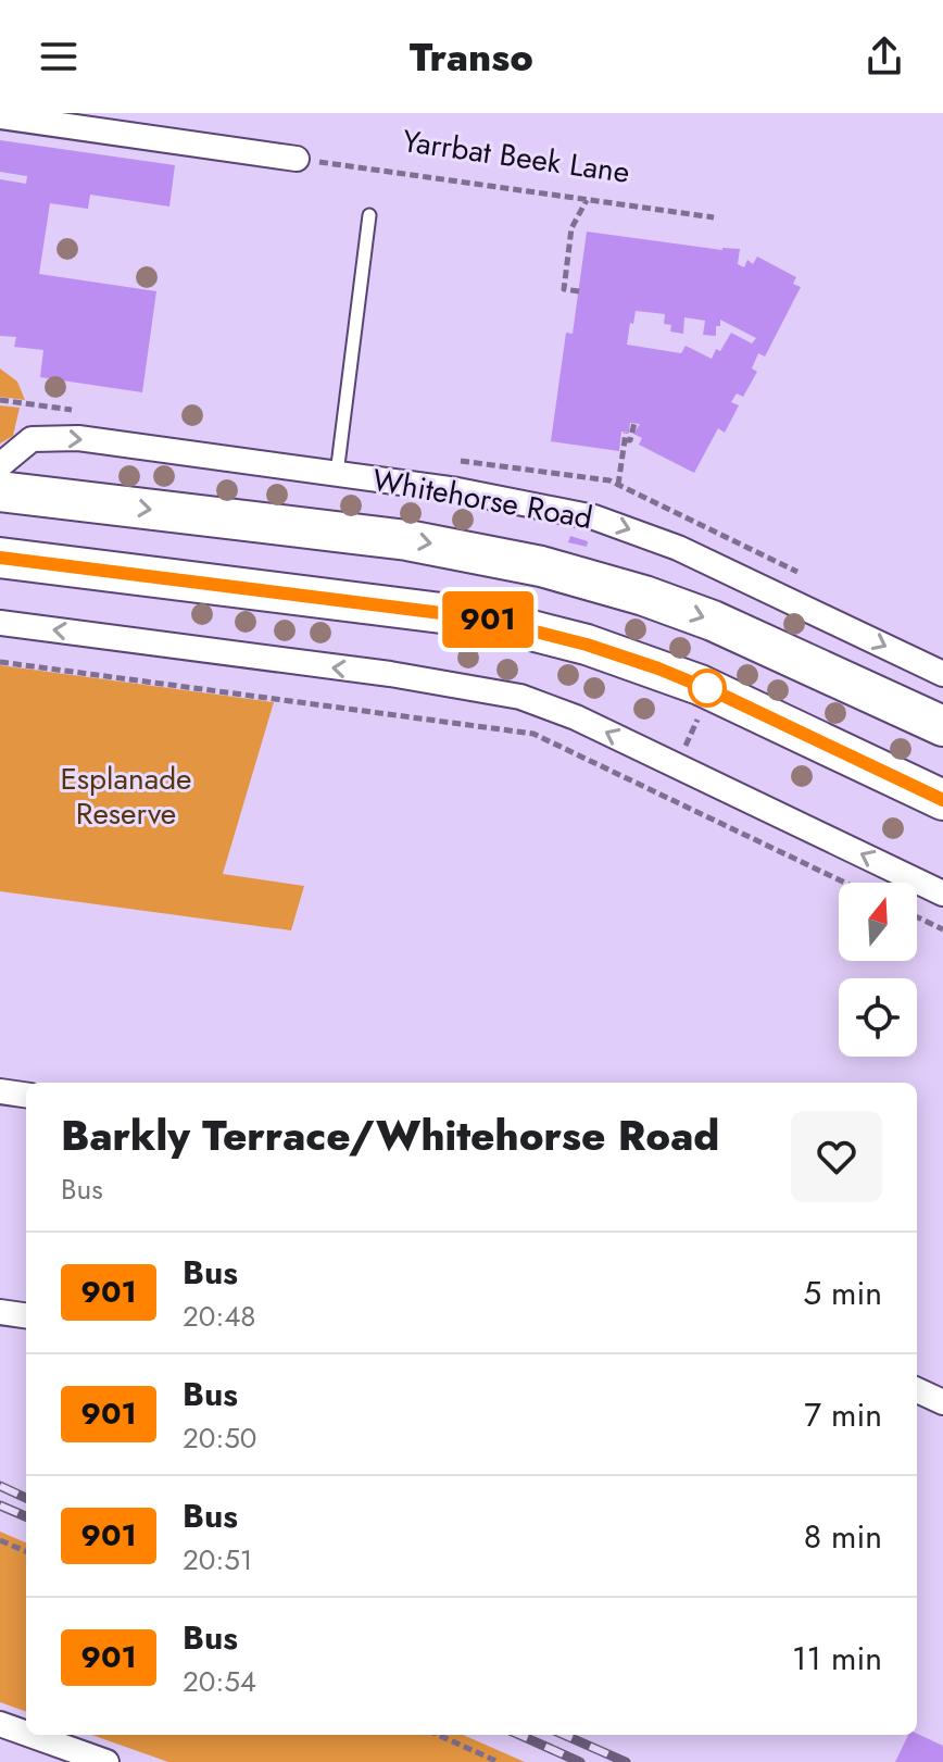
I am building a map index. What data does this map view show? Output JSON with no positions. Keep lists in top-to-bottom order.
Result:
{
  "streets": {
    "highway": ["Whitehorse Road"],
    "path": ["Yarrbat Beek Lane"]
  },
  "parks": ["Esplanade Reserve"],
  "lines": ["bus line 901"],
  "north": "top",
  "page": {
    "header": "Transo",
    "on_map": "901",
    "heading": ["Barkly Terrace/Whitehorse Road", "Bus"],
    "list": [
      {
        "mark": "901",
        "name": "Bus",
        "note": "20:48",
        "value": "5 min"
      },
      {
        "mark": "901",
        "name": "Bus",
        "note": "20:50",
        "value": "7 min"
      },
      {
        "mark": "901",
        "name": "Bus",
        "note": "20:51",
        "value": "8 min"
      },
      {
        "mark": "901",
        "name": "Bus",
        "note": "20:54",
        "value": "11 min"
      }
    ]
  }
}
